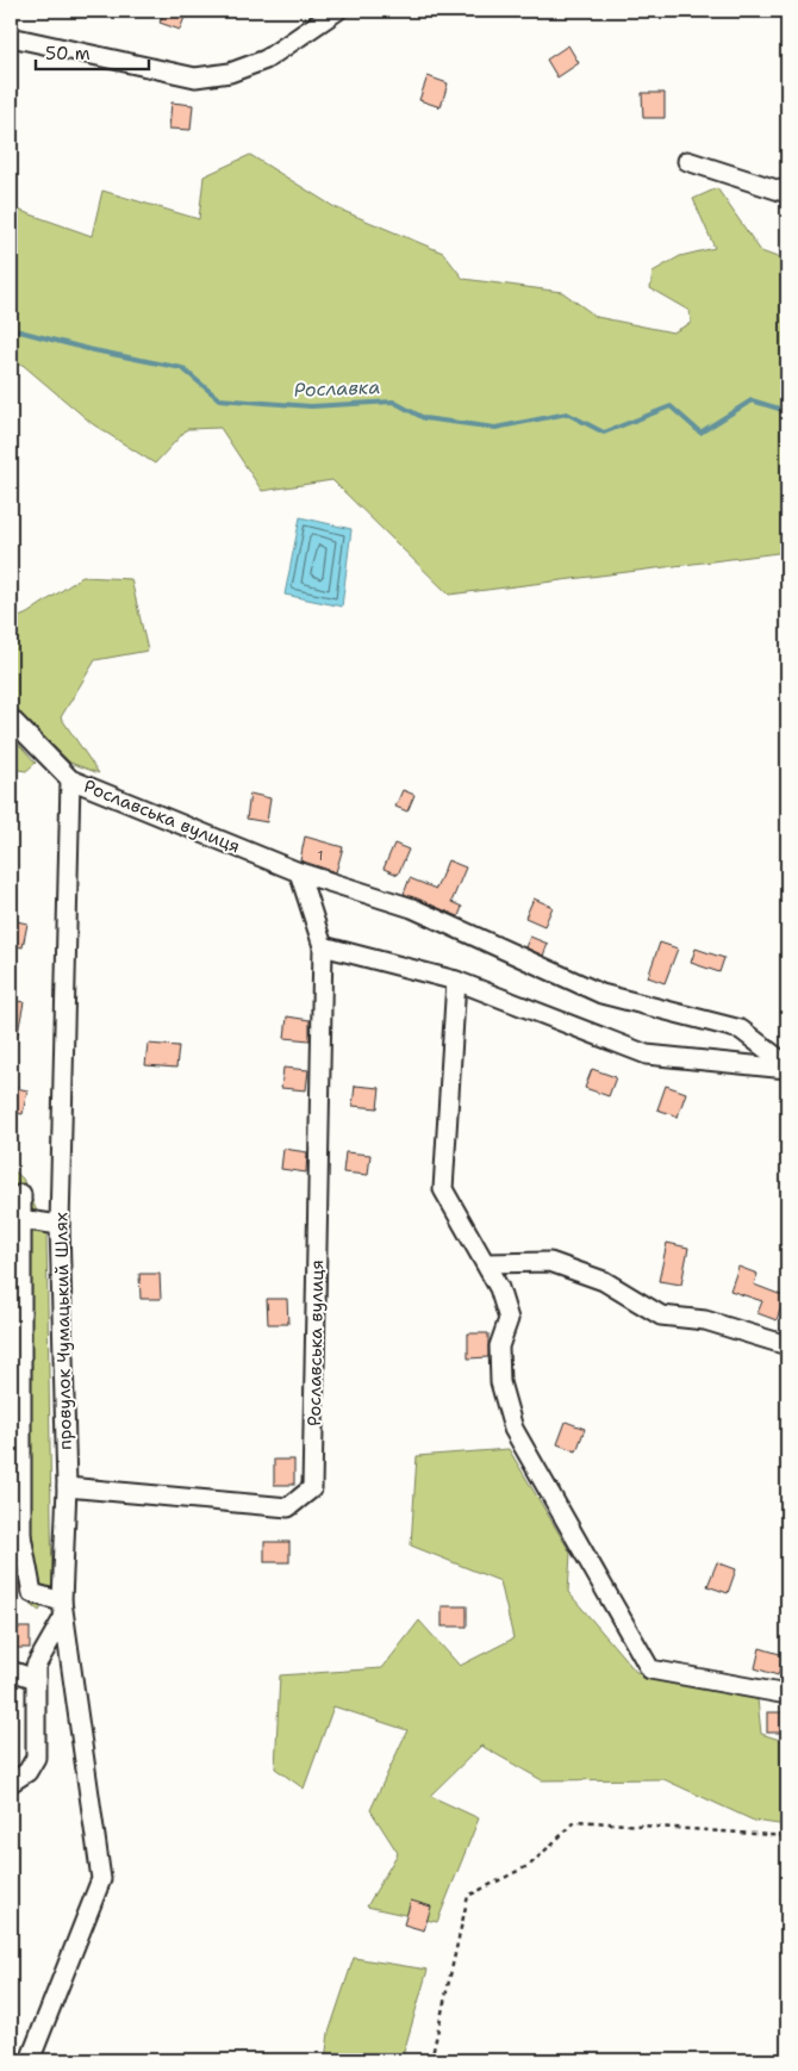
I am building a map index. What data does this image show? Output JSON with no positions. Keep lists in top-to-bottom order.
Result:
{
  "streets": {
    "street": ["Рославська вулиця", "провулок Чумацький Шлях"]
  },
  "crossings": [
    ["Рославська вулиця", "провулок Чумацький Шлях"]
  ],
  "water": ["Рославка"],
  "house_numbers": ["1"],
  "scale_bar": "50 m"
}
